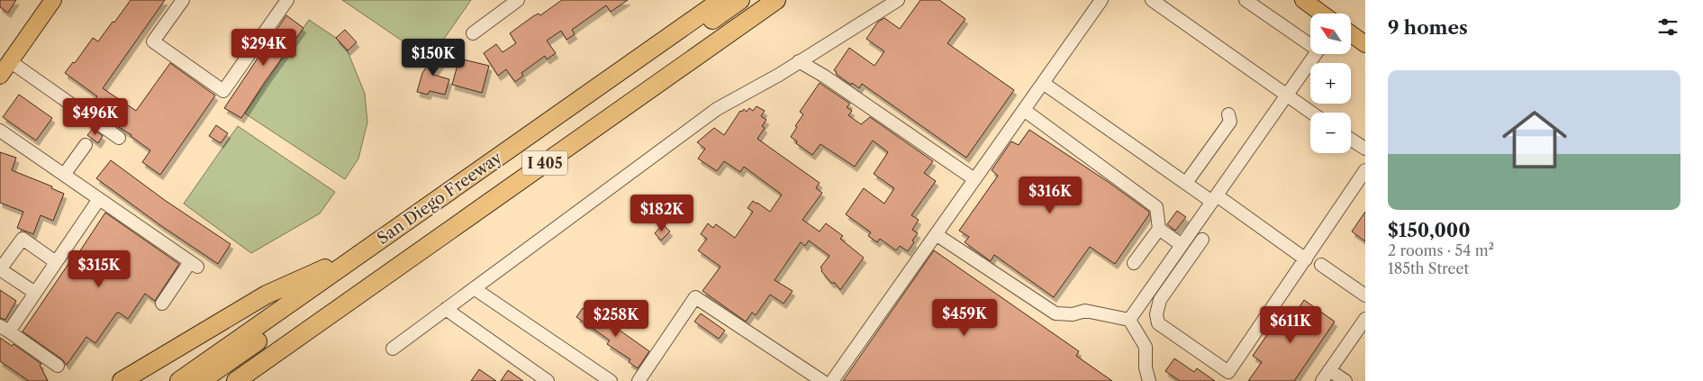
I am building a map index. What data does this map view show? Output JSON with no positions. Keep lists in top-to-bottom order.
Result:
{
  "streets": {
    "highway": ["I 405", "San Diego Freeway"]
  },
  "north": "top left",
  "page": {
    "heading": "9 homes",
    "map_buttons": ["+", "−"],
    "price": [
      "$294K",
      "$150K",
      "$496K",
      "$316K",
      "$182K",
      "$315K",
      "$459K",
      "$258K",
      "$611K"
    ],
    "list": [
      {
        "name": "$150,000",
        "note": "2 rooms · 54 m² · 185th Street"
      }
    ]
  }
}
